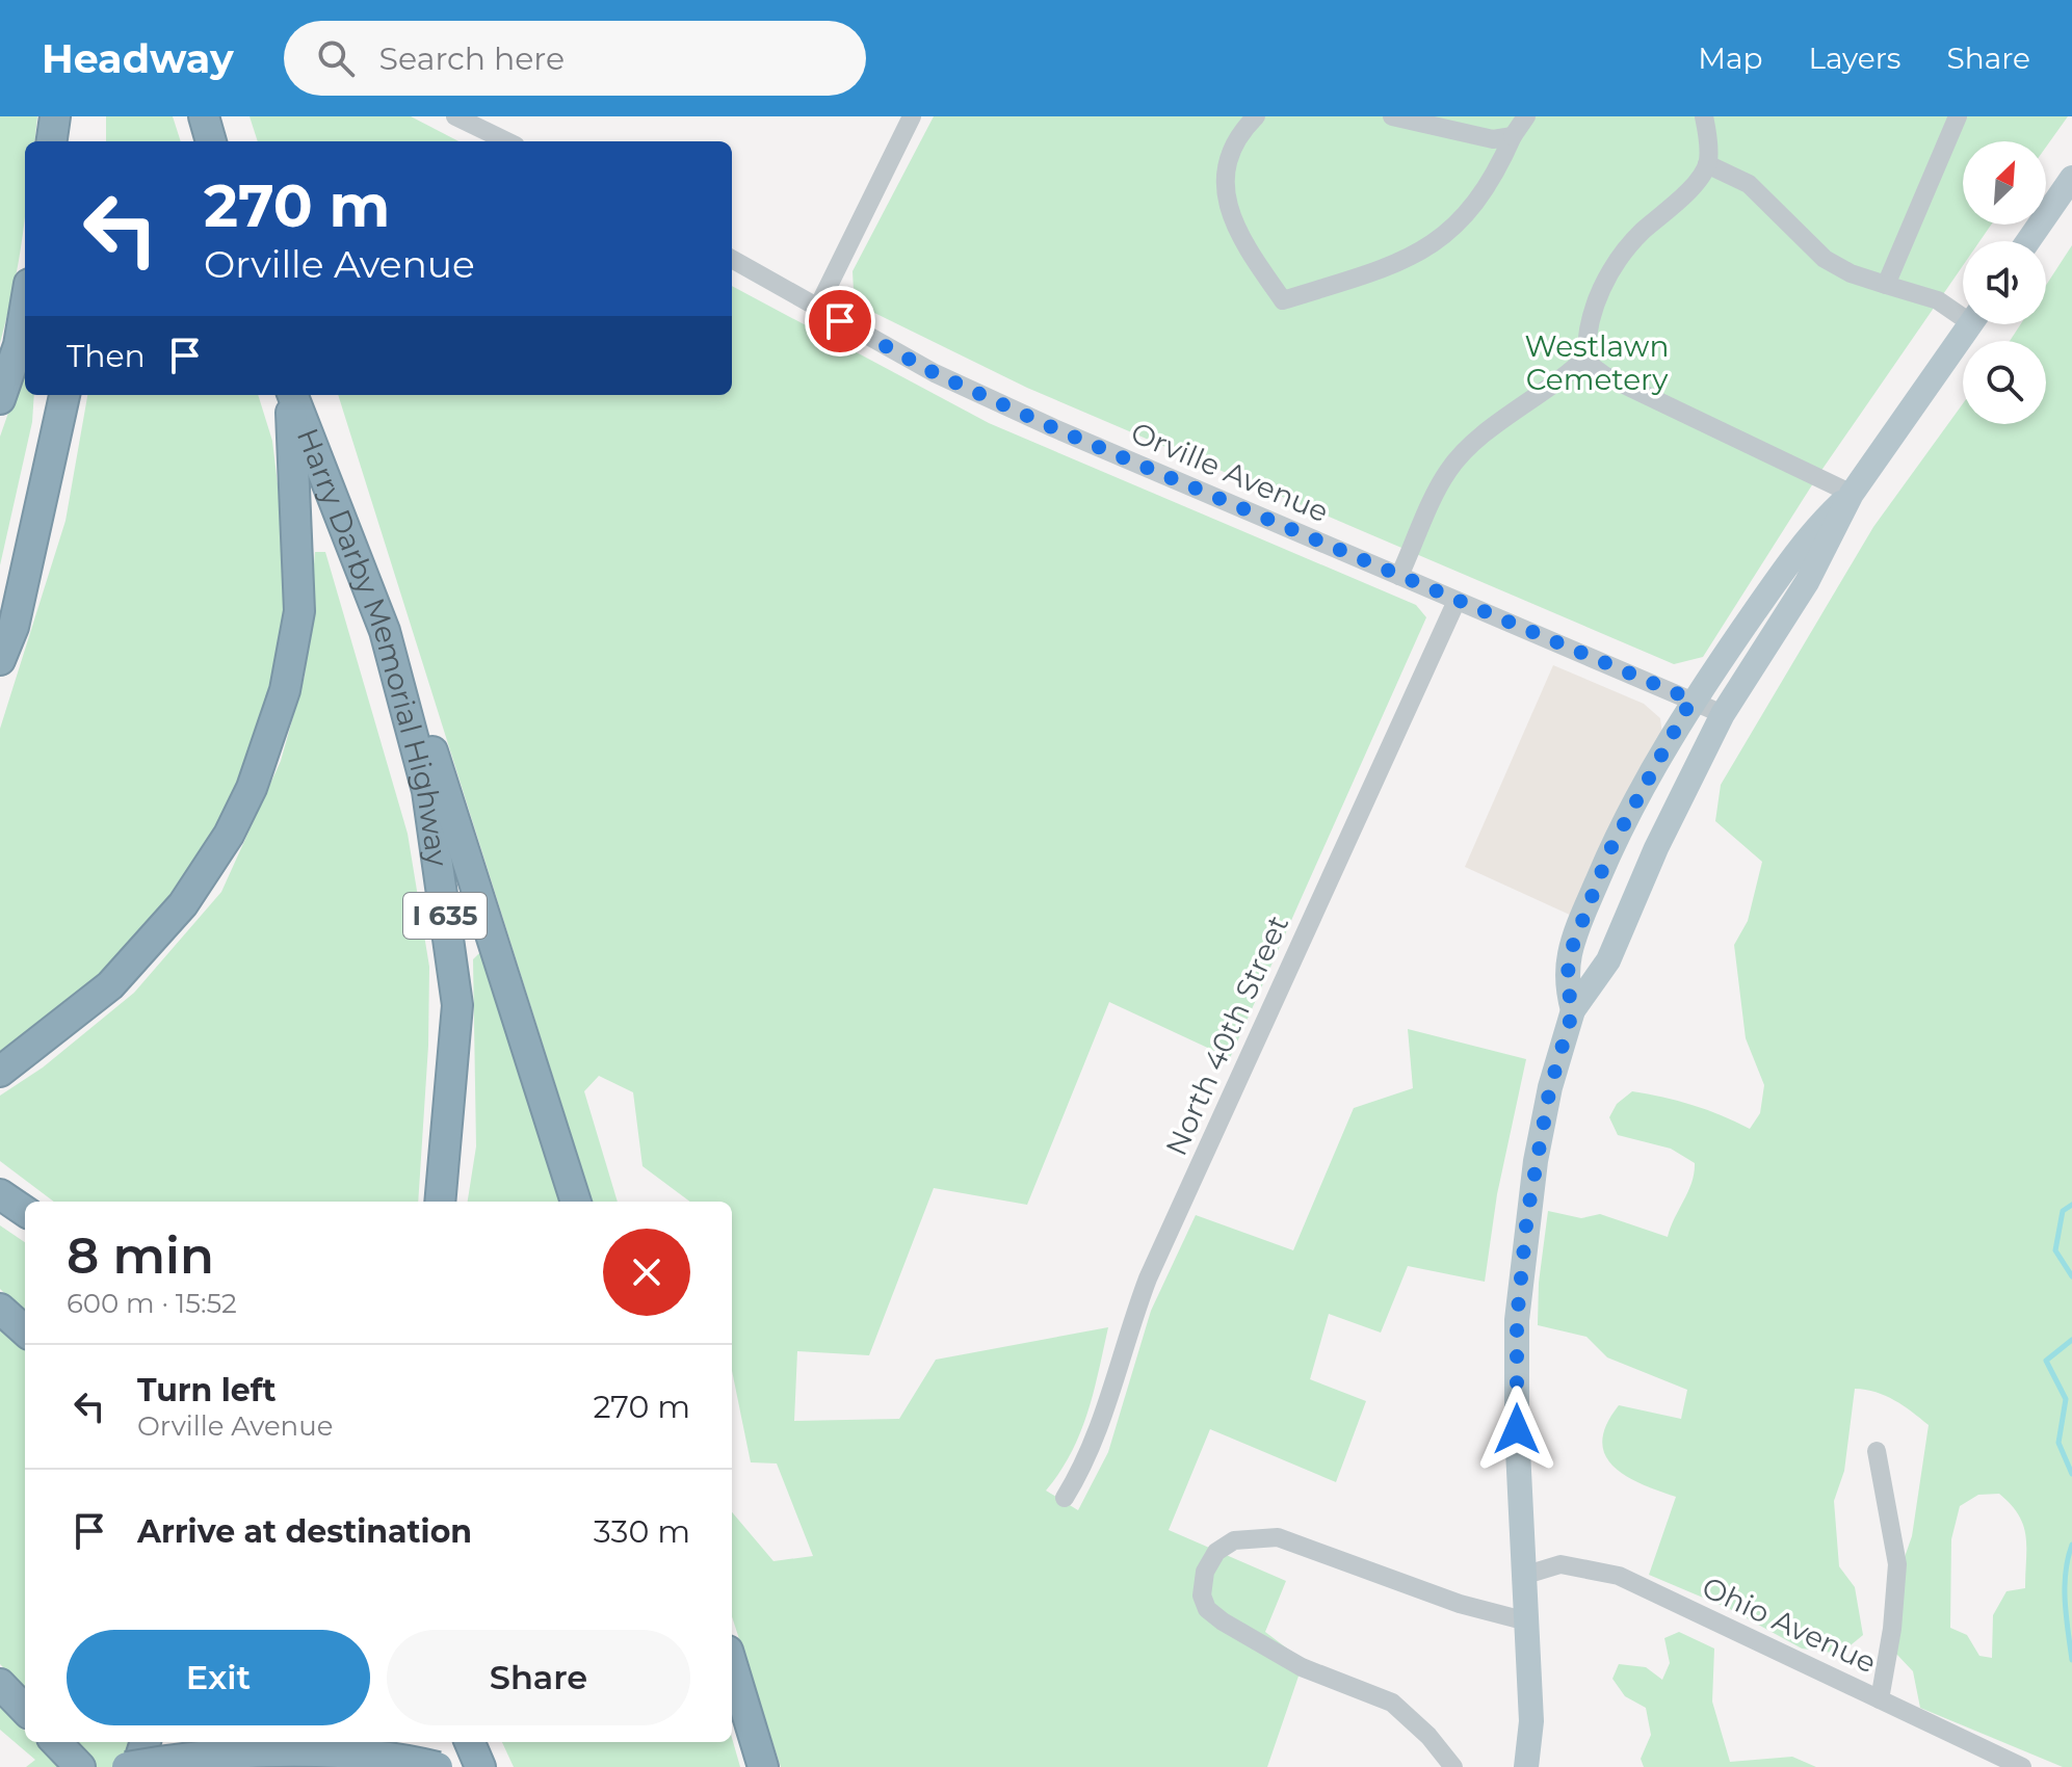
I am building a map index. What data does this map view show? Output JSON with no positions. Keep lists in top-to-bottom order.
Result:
{
  "streets": {
    "highway": ["Harry Darby Memorial Highway", "I 635"],
    "street": ["Orville Avenue", "North 40th Street", "Ohio Avenue"]
  },
  "crossings": [
    ["Orville Avenue", "North 40th Street"]
  ],
  "parks": ["Westlawn Cemetery"],
  "north": "top right",
  "page": {
    "header": "Headway",
    "search": "Search here",
    "nav": ["Map", "Layers", "Share"],
    "turn": ["270 m", "Orville Avenue"],
    "then": "Then",
    "heading": ["8 min", "600 m · 15:52"],
    "list": [
      {
        "name": "Turn left",
        "note": "Orville Avenue",
        "value": "270 m"
      },
      {
        "name": "Arrive at destination",
        "value": "330 m"
      }
    ],
    "buttons": ["Exit", "Share"]
  }
}
